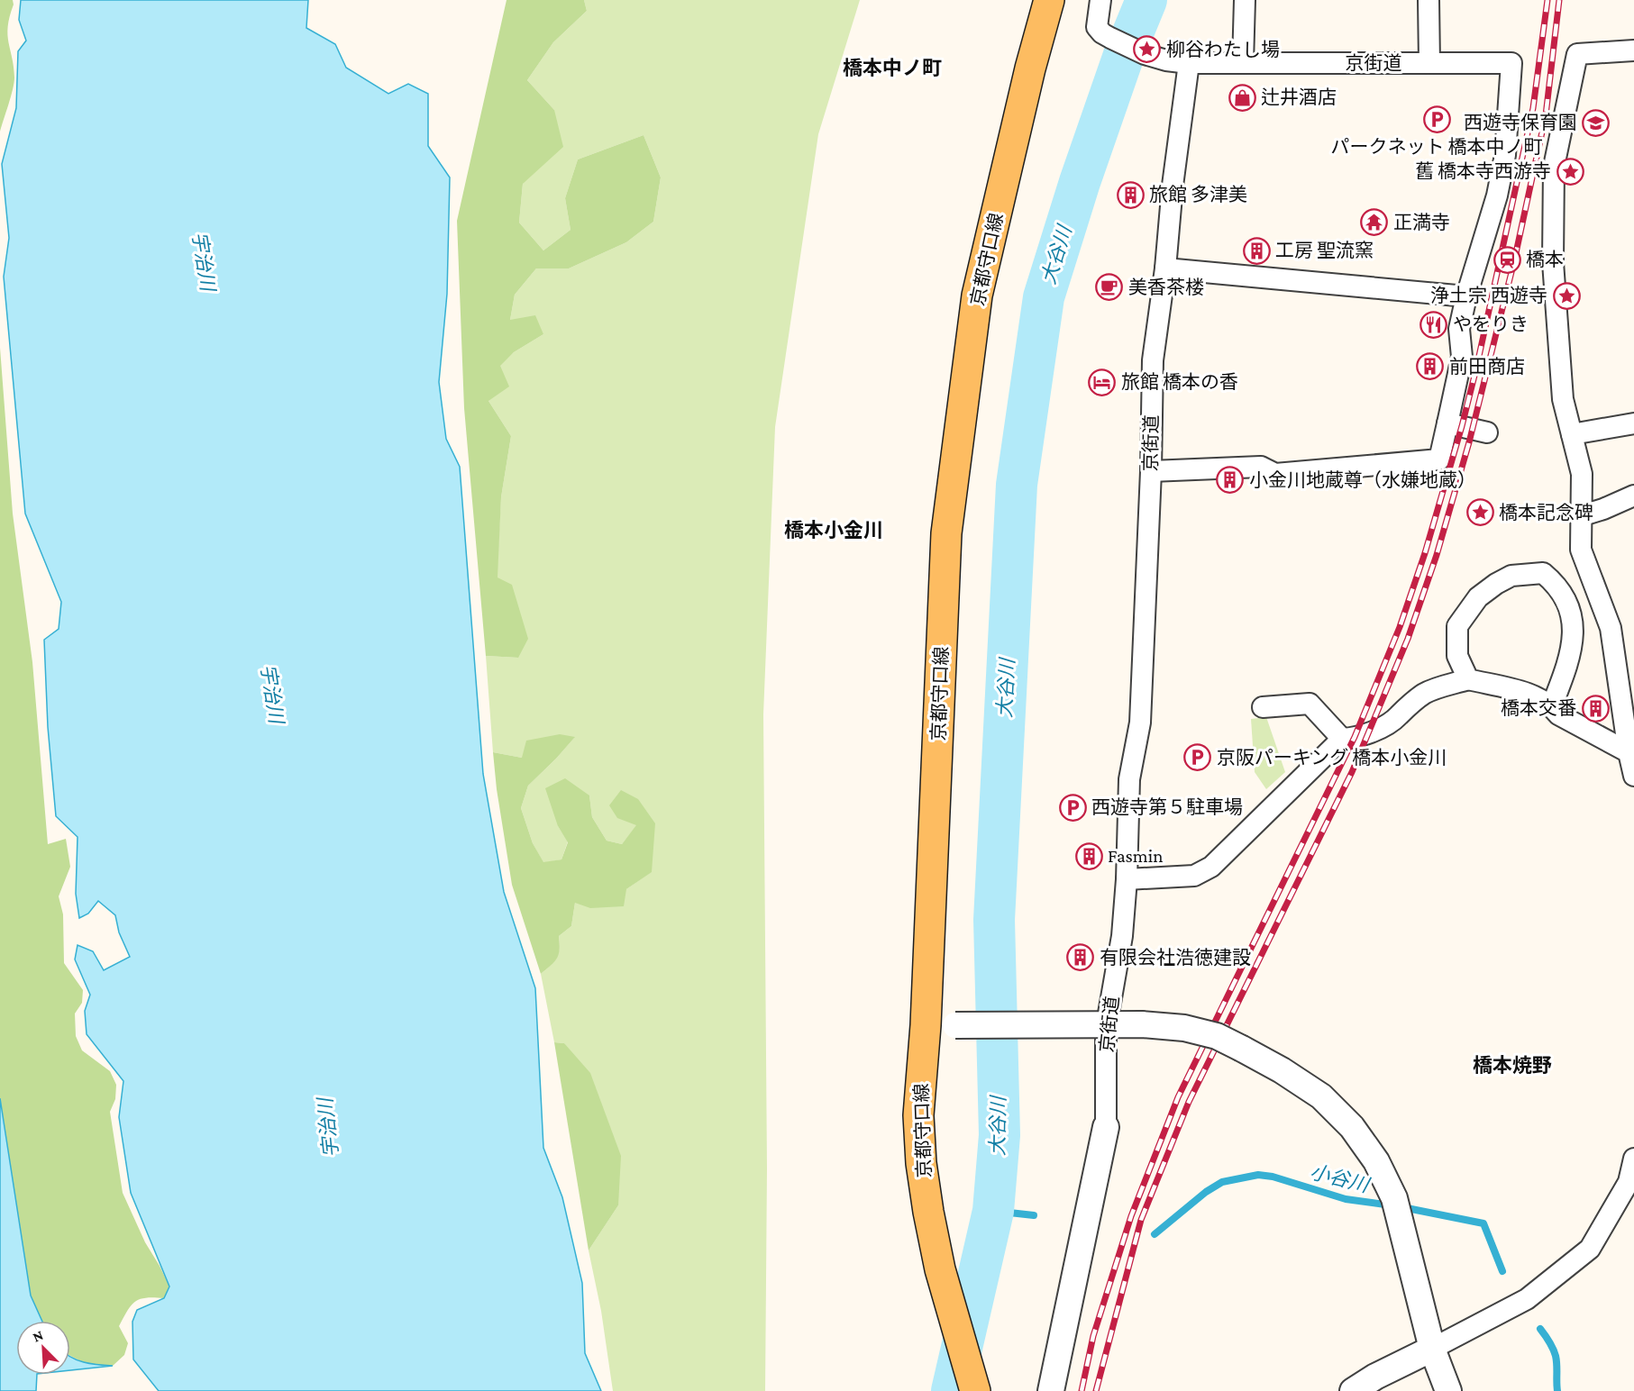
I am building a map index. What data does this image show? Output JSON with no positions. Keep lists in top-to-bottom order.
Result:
{
  "streets": {
    "main road": ["京都守口線"],
    "street": ["京街道"]
  },
  "districts": ["橋本中ノ町", "橋本小金川", "橋本焼野"],
  "water": ["大谷川", "宇治川", "小谷川"],
  "places": {
    "place": [
      "柳谷わたし場",
      "舊 橋本寺西游寺",
      "浄土宗 西遊寺",
      "橋本記念碑"
    ],
    "shop": ["辻井酒店"],
    "parking": ["パークネット 橋本中ノ町", "京阪パーキング 橋本小金川", "西遊寺第５駐車場"],
    "school or university": ["西遊寺保育園"],
    "building": [
      "旅館 多津美",
      "工房 聖流窯",
      "前田商店",
      "小金川地蔵尊（水嫌地蔵）",
      "橋本交番",
      "Fasmin",
      "有限会社浩徳建設"
    ],
    "temple": ["正満寺"],
    "station": ["橋本"],
    "cafe": ["美香茶楼"],
    "restaurant": ["やをりき"],
    "hotel": ["旅館 橋本の香"]
  },
  "north": "top left"
}
